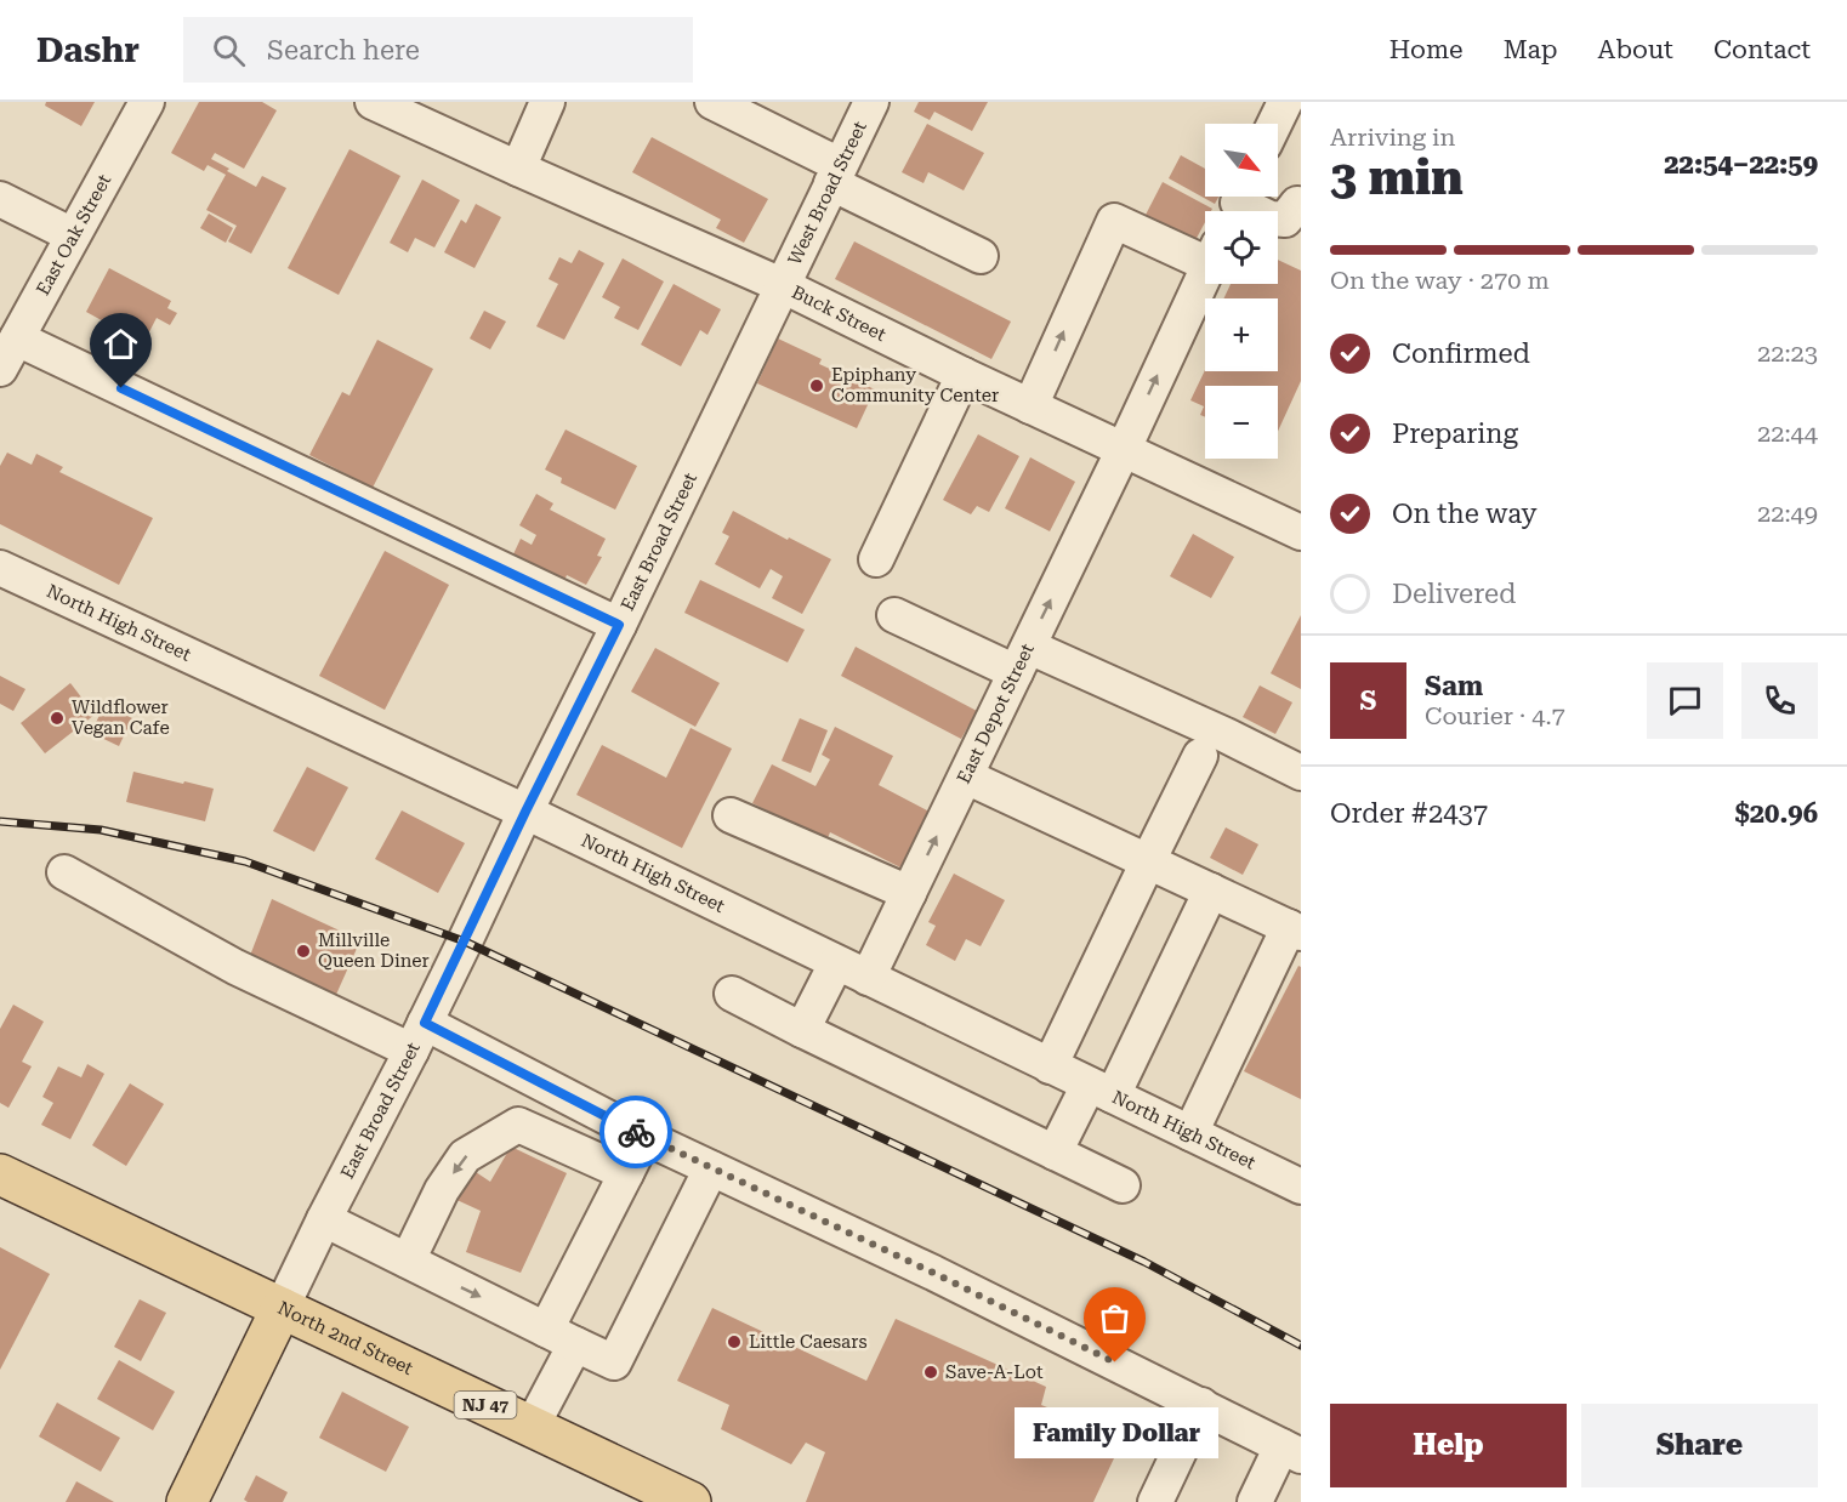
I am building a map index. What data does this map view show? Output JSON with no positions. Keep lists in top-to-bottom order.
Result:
{
  "streets": {
    "main road": ["East Broad Street", "North 2nd Street", "NJ 47"],
    "street": [
      "West Broad Street",
      "East Oak Street",
      "Buck Street",
      "North High Street",
      "East Depot Street"
    ]
  },
  "crossings": [
    ["West Broad Street", "Buck Street"],
    ["West Broad Street", "East Broad Street"],
    ["Buck Street", "East Broad Street"],
    ["Buck Street", "East Depot Street"],
    ["East Broad Street", "North High Street"],
    ["East Broad Street", "North 2nd Street"],
    ["North High Street", "East Depot Street"]
  ],
  "places": [
    "Epiphany Community Center",
    "Wildflower Vegan Cafe",
    "Millville Queen Diner",
    "Little Caesars",
    "Family Dollar",
    "Save-A-Lot"
  ],
  "north": "bottom right",
  "page": {
    "header": "Dashr",
    "search": "Search here",
    "nav": [
      "Home",
      "Map",
      "About",
      "Contact"
    ],
    "heading": ["3 min", "Arriving in", "22:54–22:59"],
    "panel": [
      "Sam",
      "Courier · 4.7",
      "Order #2437",
      "$20.96"
    ],
    "map_buttons": ["+", "−"],
    "bar": "On the way · 270 m",
    "list": [
      ["Confirmed", "22:23"],
      ["Preparing", "22:44"],
      ["On the way", "22:49"],
      "Delivered"
    ],
    "round": "S",
    "buttons": ["Help", "Share"],
    "bubble": "Family Dollar"
  }
}
